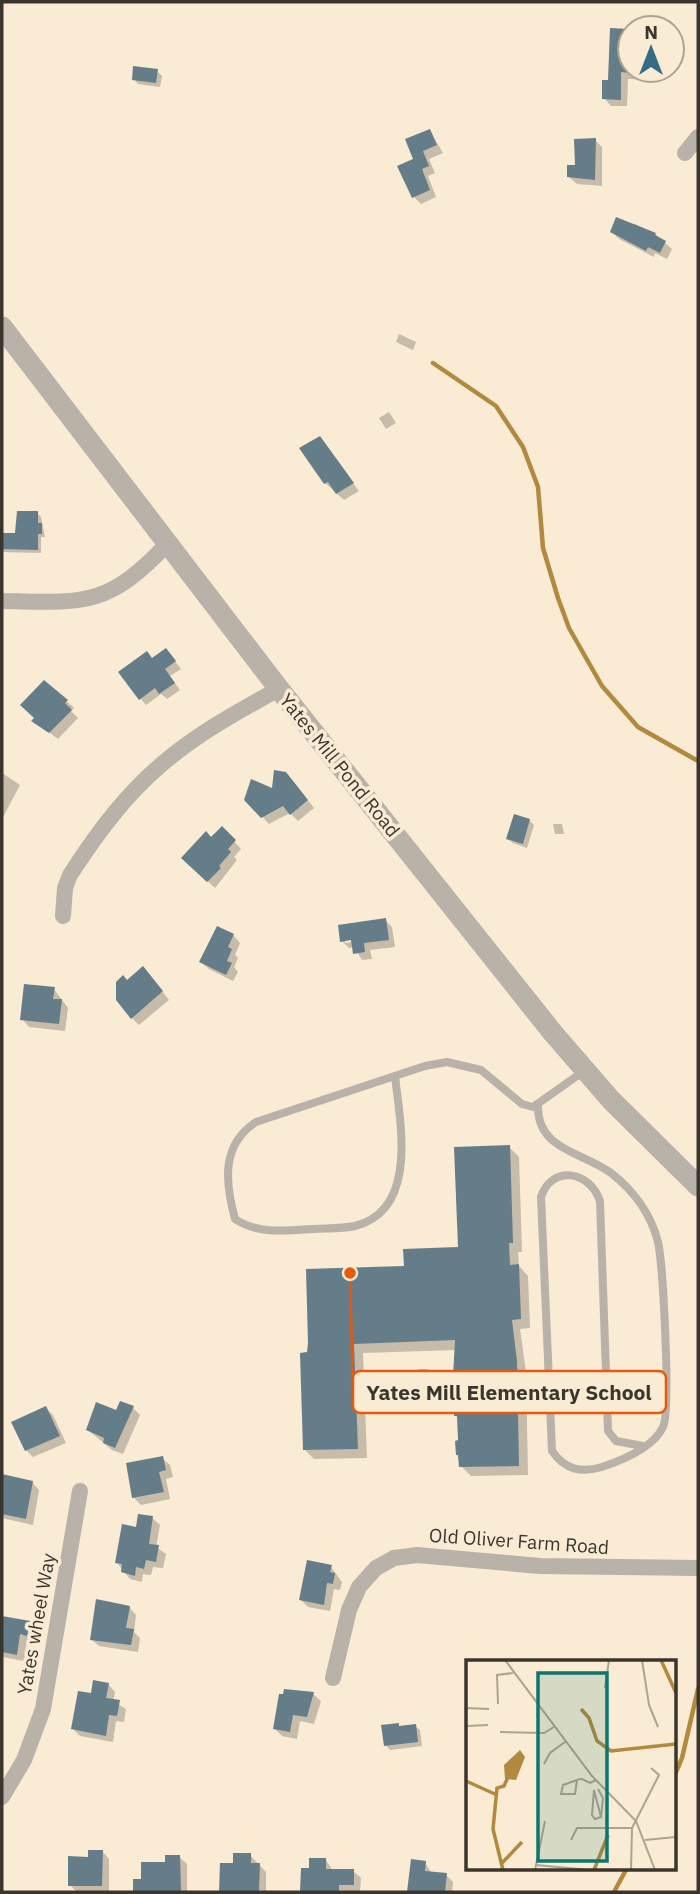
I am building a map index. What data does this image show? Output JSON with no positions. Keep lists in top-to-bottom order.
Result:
{
  "streets": {
    "street": ["Yates Mill Pond Road", "Old Oliver Farm Road", "Yates wheel Way"]
  },
  "places": ["Yates Mill Elementary School"],
  "north": "top"
}
